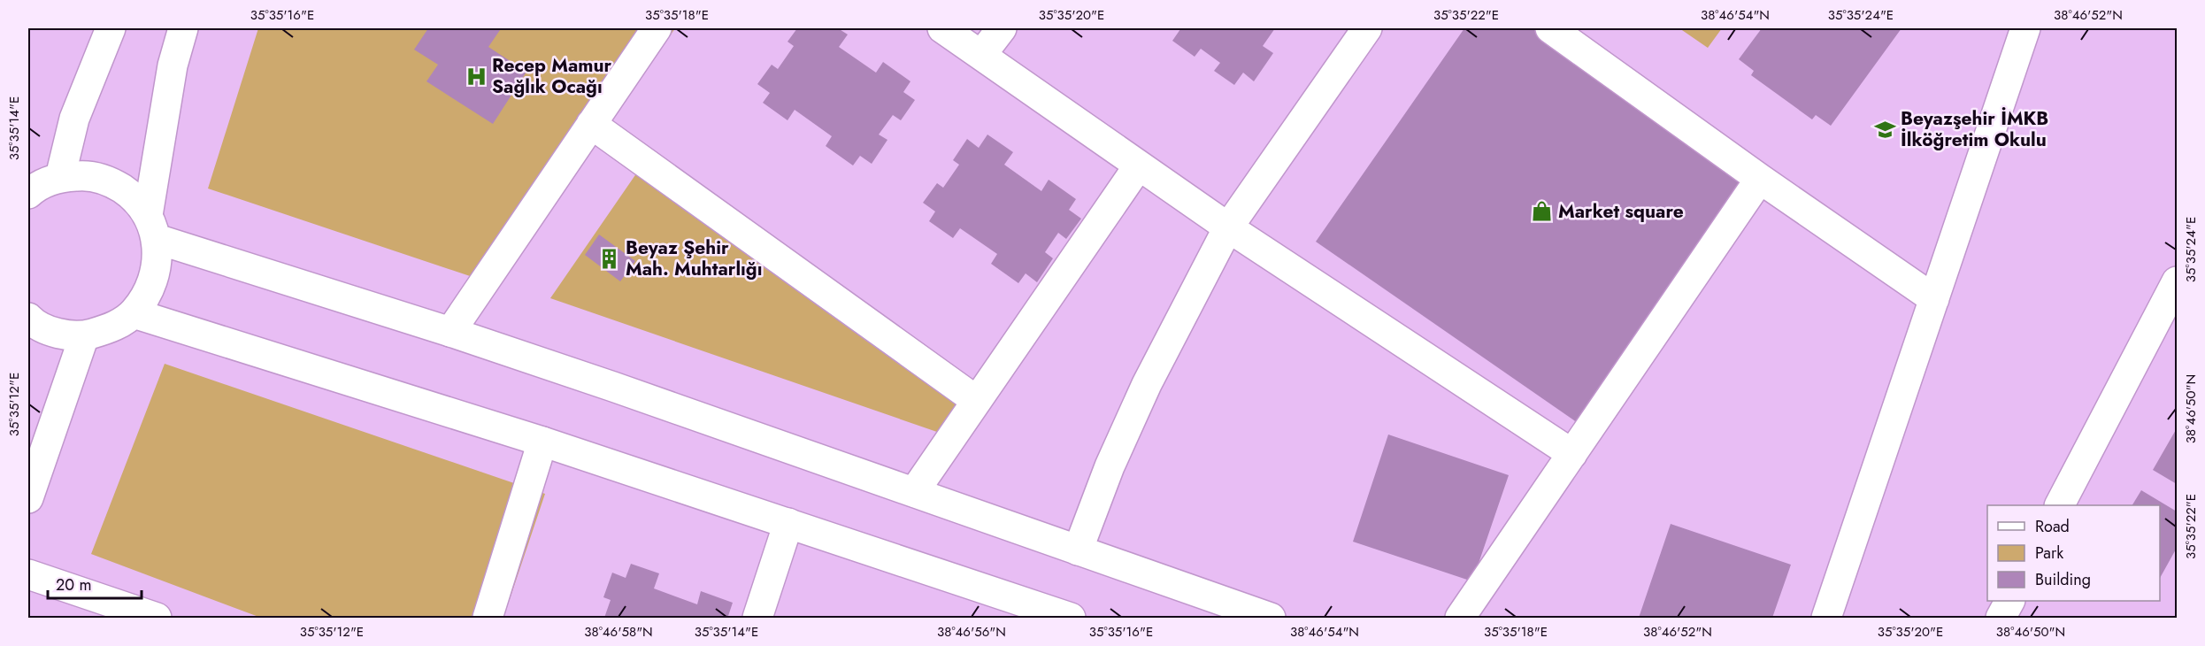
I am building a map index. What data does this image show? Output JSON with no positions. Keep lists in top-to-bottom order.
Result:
{
  "places": {
    "hospital": ["Recep Mamur Sağlık Ocağı"],
    "school or university": ["Beyazşehir İMKB İlköğretim Okulu"],
    "shop": ["Market square"],
    "building": ["Beyaz Şehir Mah. Muhtarlığı"]
  },
  "legend": ["Road", "Park", "Building"],
  "scale_bar": "20 m",
  "coordinates": [
    "35°35'16\"E",
    "35°35'18\"E",
    "35°35'20\"E",
    "35°35'22\"E",
    "38°46'54\"N",
    "35°35'24\"E",
    "38°46'52\"N",
    "35°35'14\"E",
    "35°35'12\"E",
    "38°46'50\"N",
    "38°46'58\"N",
    "38°46'56\"N"
  ]
}
